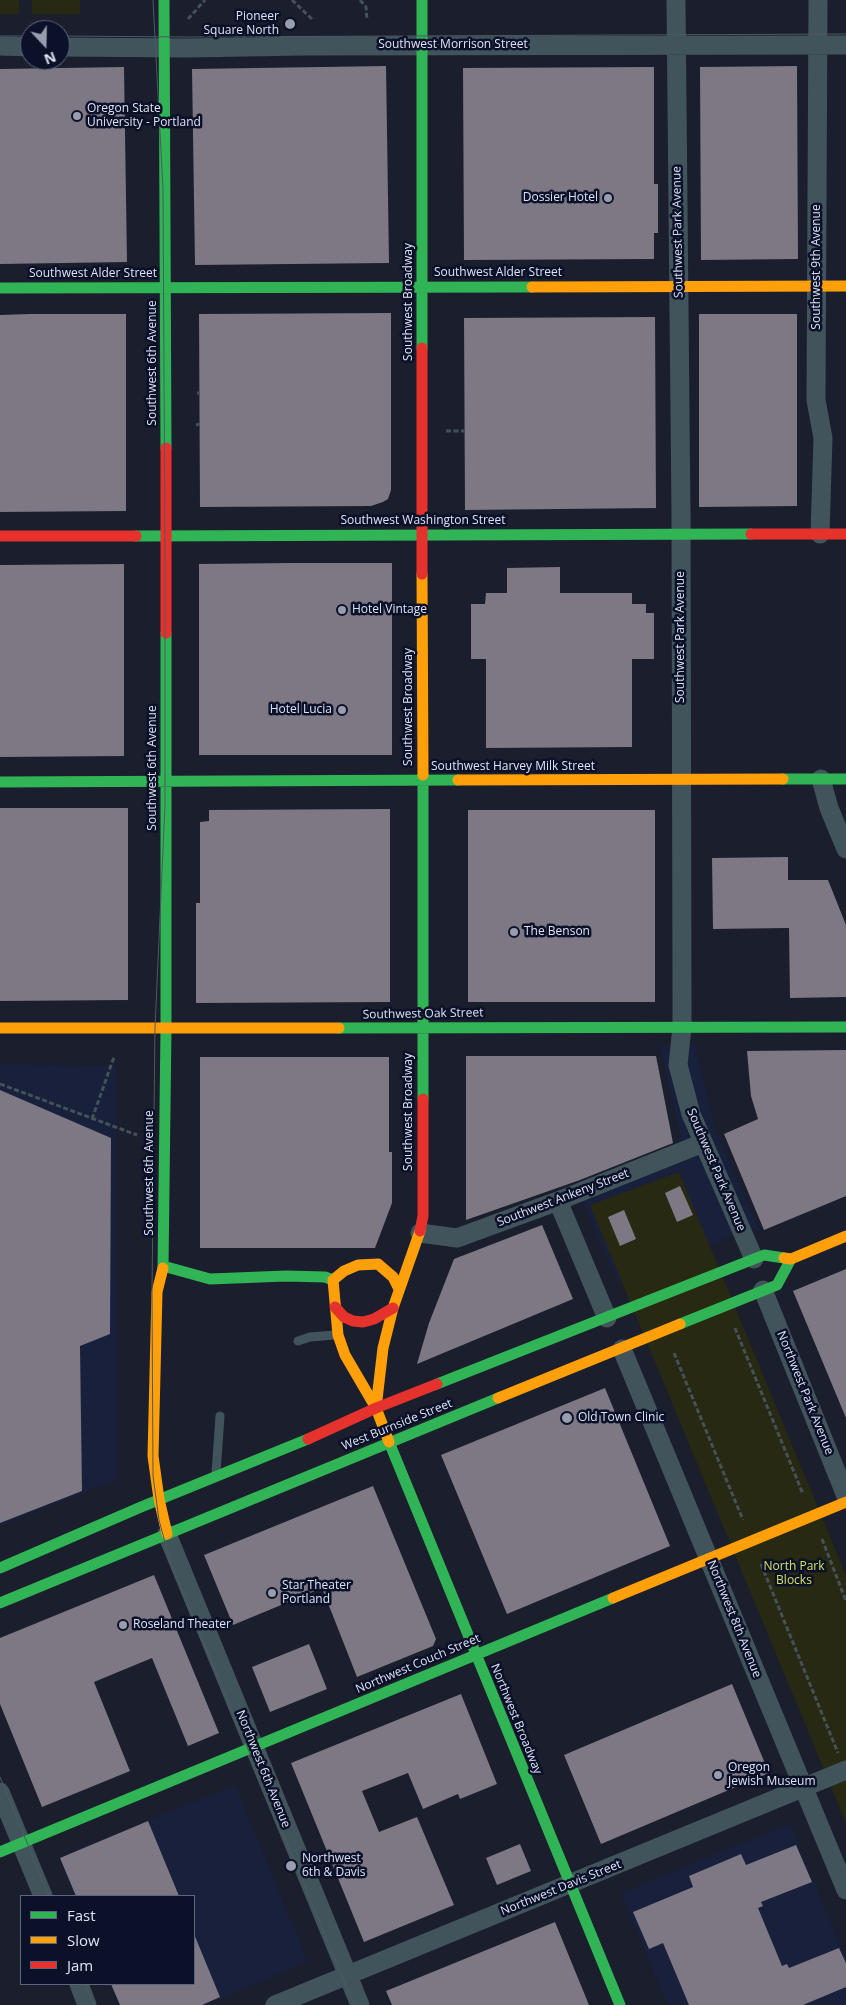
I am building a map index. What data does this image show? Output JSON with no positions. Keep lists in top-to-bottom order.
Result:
{
  "streets": {
    "main road": [
      "Southwest Alder Street",
      "Southwest Broadway",
      "Southwest 6th Avenue",
      "Southwest Washington Street",
      "Southwest Harvey Milk Street",
      "Southwest Oak Street",
      "West Burnside Street",
      "Northwest Couch Street",
      "Northwest Broadway"
    ],
    "street": [
      "Southwest Morrison Street",
      "Southwest Park Avenue",
      "Southwest 9th Avenue",
      "Southwest Ankeny Street",
      "Northwest Park Avenue",
      "Northwest 8th Avenue",
      "Northwest 6th Avenue",
      "Northwest Davis Street"
    ]
  },
  "crossings": [
    ["Southwest Morrison Street", "Southwest Park Avenue"],
    ["Southwest Morrison Street", "Southwest 9th Avenue"],
    ["Southwest Morrison Street", "Southwest Broadway"],
    ["Southwest Morrison Street", "Southwest 6th Avenue"],
    ["Southwest Park Avenue", "Southwest Alder Street"],
    ["Southwest Park Avenue", "Southwest Washington Street"],
    ["Southwest Park Avenue", "Southwest Harvey Milk Street"],
    ["Southwest Park Avenue", "Southwest Oak Street"],
    ["Southwest Park Avenue", "Southwest Ankeny Street"],
    ["Southwest Park Avenue", "West Burnside Street"],
    ["Southwest 9th Avenue", "Southwest Alder Street"],
    ["Southwest 9th Avenue", "Southwest Washington Street"],
    ["Southwest Alder Street", "Southwest Broadway"],
    ["Southwest Alder Street", "Southwest 6th Avenue"],
    ["Southwest Broadway", "Southwest Washington Street"],
    ["Southwest Broadway", "Southwest Harvey Milk Street"],
    ["Southwest Broadway", "Southwest Oak Street"],
    ["Southwest Broadway", "Southwest Ankeny Street"],
    ["Southwest Broadway", "West Burnside Street"],
    ["Southwest Broadway", "Northwest Broadway"],
    ["Southwest 6th Avenue", "Southwest Washington Street"],
    ["Southwest 6th Avenue", "Southwest Harvey Milk Street"],
    ["Southwest 6th Avenue", "Southwest Oak Street"],
    ["Southwest 6th Avenue", "West Burnside Street"],
    ["Southwest 6th Avenue", "Northwest 6th Avenue"],
    ["Northwest Park Avenue", "West Burnside Street"],
    ["West Burnside Street", "Northwest 8th Avenue"],
    ["West Burnside Street", "Northwest Broadway"],
    ["West Burnside Street", "Northwest 6th Avenue"],
    ["Northwest 8th Avenue", "Northwest Couch Street"],
    ["Northwest 8th Avenue", "Northwest Davis Street"],
    ["Northwest Couch Street", "Northwest Broadway"],
    ["Northwest Couch Street", "Northwest 6th Avenue"],
    ["Northwest Broadway", "Northwest Davis Street"],
    ["Northwest 6th Avenue", "Northwest Davis Street"]
  ],
  "parks": ["North Park Blocks"],
  "places": [
    "Pioneer Square North",
    "Oregon State University - Portland",
    "Dossier Hotel",
    "Hotel Vintage",
    "Hotel Lucia",
    "The Benson",
    "Old Town Clinic",
    "Star Theater Portland",
    "Roseland Theater",
    "Oregon Jewish Museum",
    "Northwest 6th & Davis"
  ],
  "legend": ["Fast", "Slow", "Jam"],
  "north": "bottom"
}
